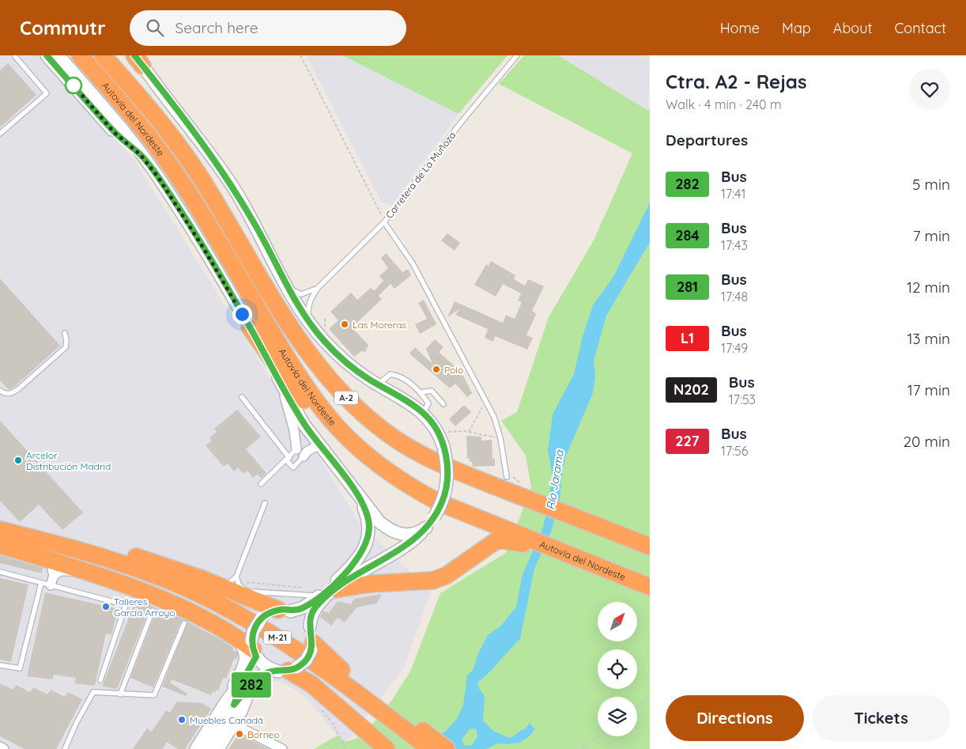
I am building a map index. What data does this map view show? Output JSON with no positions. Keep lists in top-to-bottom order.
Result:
{
  "streets": {
    "highway": ["Autovía del Nordeste", "A-2", "M-21"],
    "lane": ["Carretera de La Muñoza"]
  },
  "water": ["Río Jarama"],
  "places": [
    "Las Moreras",
    "Polo",
    "Arcelor Distribución Madrid",
    "Talleres García Arroyo",
    "Muebles Canadá",
    "Borneo"
  ],
  "lines": ["bus line 282"],
  "north": "top right",
  "page": {
    "header": "Commutr",
    "search": "Search here",
    "nav": [
      "Home",
      "Map",
      "About",
      "Contact"
    ],
    "on_map": "282",
    "heading": [
      ["Ctra. A2 - Rejas", "Walk · 4 min · 240 m"],
      "Departures"
    ],
    "list": [
      {
        "mark": "282",
        "name": "Bus",
        "note": "17:41",
        "value": "5 min"
      },
      {
        "mark": "284",
        "name": "Bus",
        "note": "17:43",
        "value": "7 min"
      },
      {
        "mark": "281",
        "name": "Bus",
        "note": "17:48",
        "value": "12 min"
      },
      {
        "mark": "L1",
        "name": "Bus",
        "note": "17:49",
        "value": "13 min"
      },
      {
        "mark": "N202",
        "name": "Bus",
        "note": "17:53",
        "value": "17 min"
      },
      {
        "mark": "227",
        "name": "Bus",
        "note": "17:56",
        "value": "20 min"
      }
    ],
    "buttons": ["Directions", "Tickets"]
  }
}
